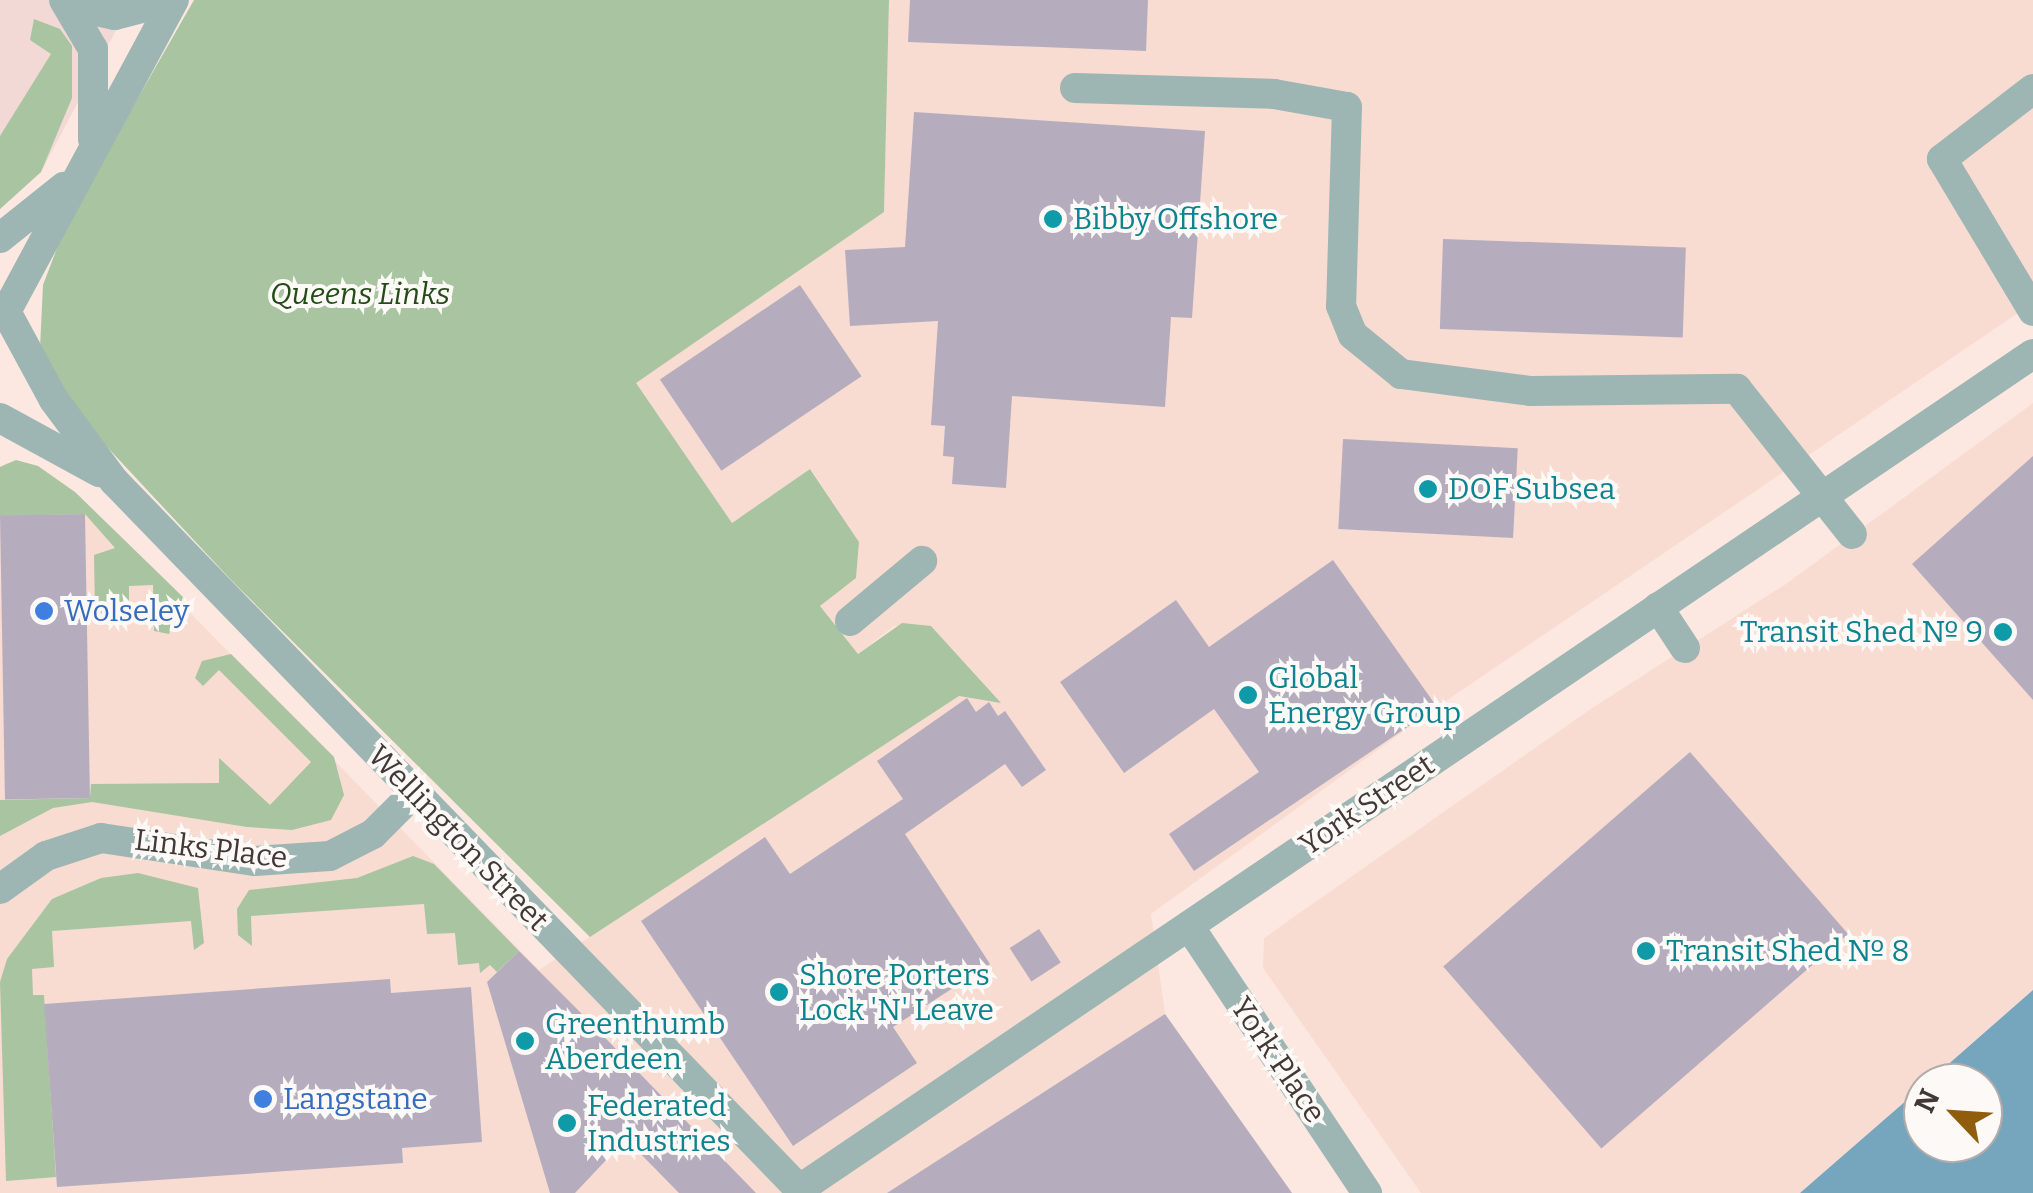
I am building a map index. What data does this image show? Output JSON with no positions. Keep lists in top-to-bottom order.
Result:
{
  "streets": {
    "street": [
      "York Street",
      "Wellington Street",
      "Links Place",
      "York Place"
    ]
  },
  "crossings": [
    ["York Street", "Wellington Street"],
    ["York Street", "York Place"],
    ["Wellington Street", "Links Place"]
  ],
  "parks": ["Queens Links"],
  "places": [
    "Bibby Offshore",
    "DOF Subsea",
    "Wolseley",
    "Transit Shed № 9",
    "Global Energy Group",
    "Transit Shed № 8",
    "Shore Porters Lock 'N' Leave",
    "Greenthumb Aberdeen",
    "Langstane",
    "Federated Industries"
  ],
  "north": "top left"
}
